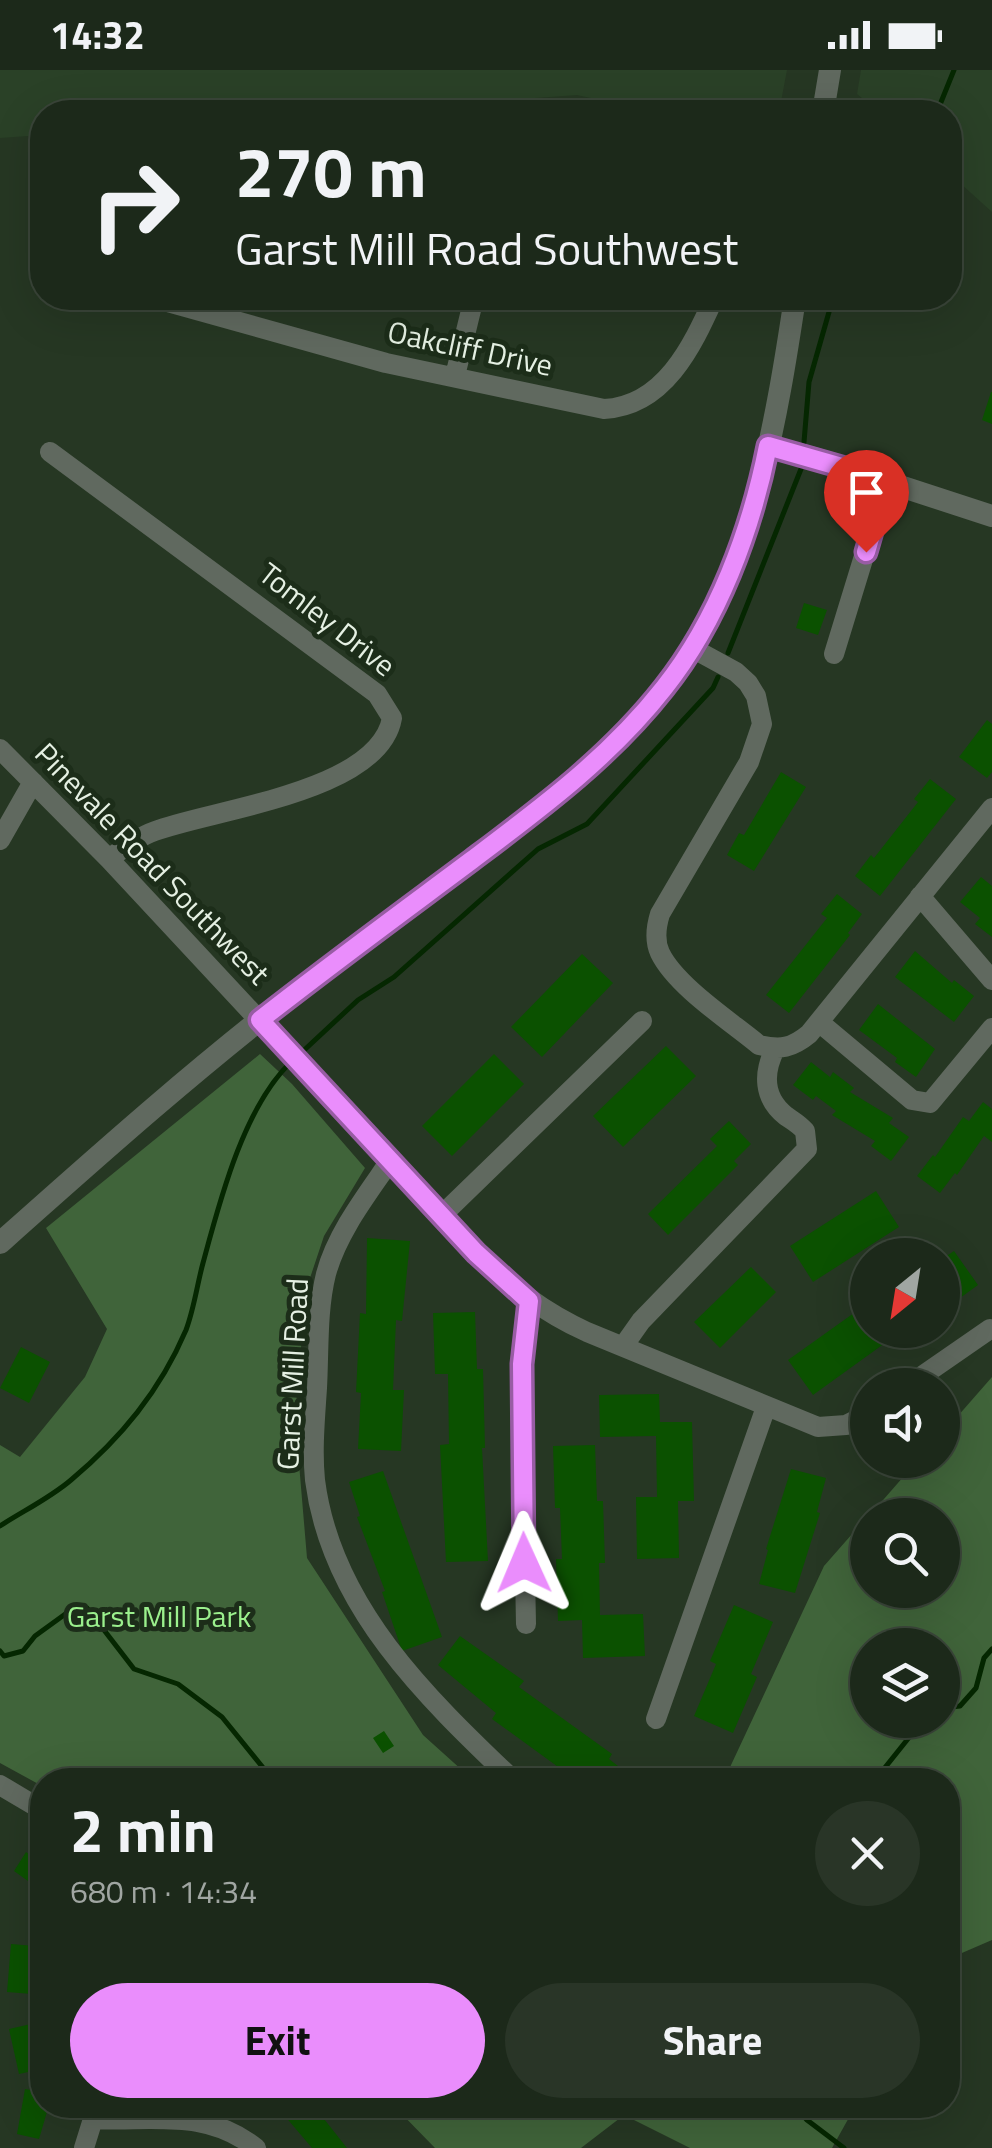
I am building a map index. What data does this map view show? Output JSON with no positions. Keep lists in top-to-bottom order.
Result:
{
  "streets": {
    "street": [
      "Oakcliff Drive",
      "Tomley Drive",
      "Pinevale Road Southwest",
      "Garst Mill Road"
    ]
  },
  "crossings": [
    ["Tomley Drive", "Pinevale Road Southwest"]
  ],
  "parks": ["Garst Mill Park"],
  "north": "bottom left",
  "page": {
    "status": "14:32",
    "turn": ["270 m", "Garst Mill Road Southwest"],
    "heading": ["2 min", "680 m · 14:34"],
    "buttons": ["Exit", "Share"]
  }
}
